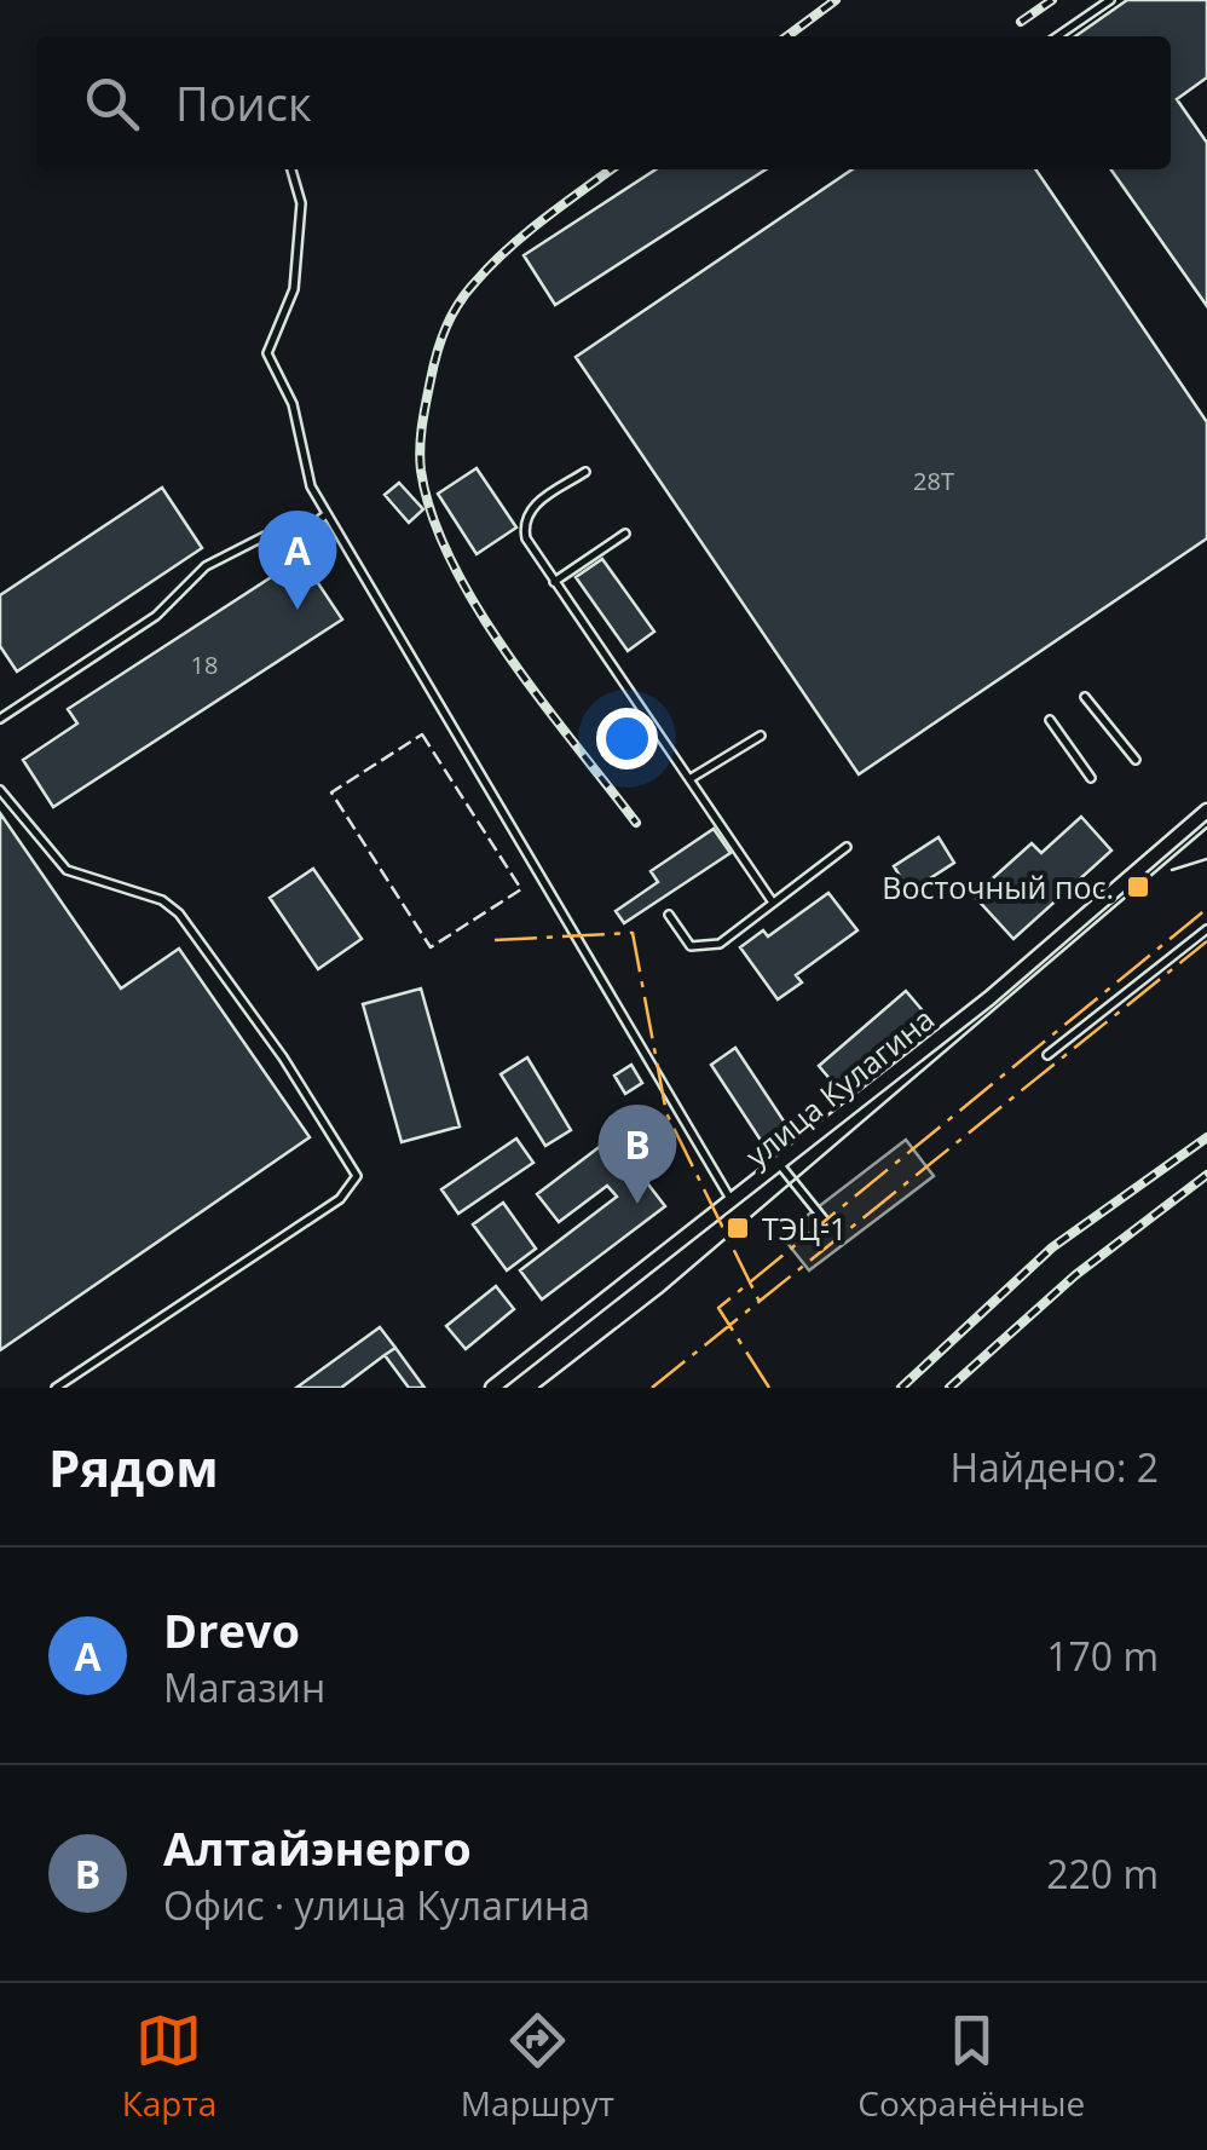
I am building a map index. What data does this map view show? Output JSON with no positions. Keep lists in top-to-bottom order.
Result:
{
  "streets": {
    "street": ["улица Кулагина"]
  },
  "places": {
    "transit": ["Восточный пос.", "ТЭЦ-1"]
  },
  "house_numbers": ["28Т", "18"],
  "page": {
    "search": "Поиск",
    "pins": ["A", "B"],
    "heading": ["Рядом", "Найдено: 2"],
    "list": [
      {
        "mark": "A",
        "name": "Drevo",
        "note": "Магазин",
        "value": "170 m"
      },
      {
        "mark": "B",
        "name": "Алтайэнерго",
        "note": "Офис · улица Кулагина",
        "value": "220 m"
      }
    ],
    "nav": ["Карта", "Маршрут", "Сохранённые"]
  }
}
